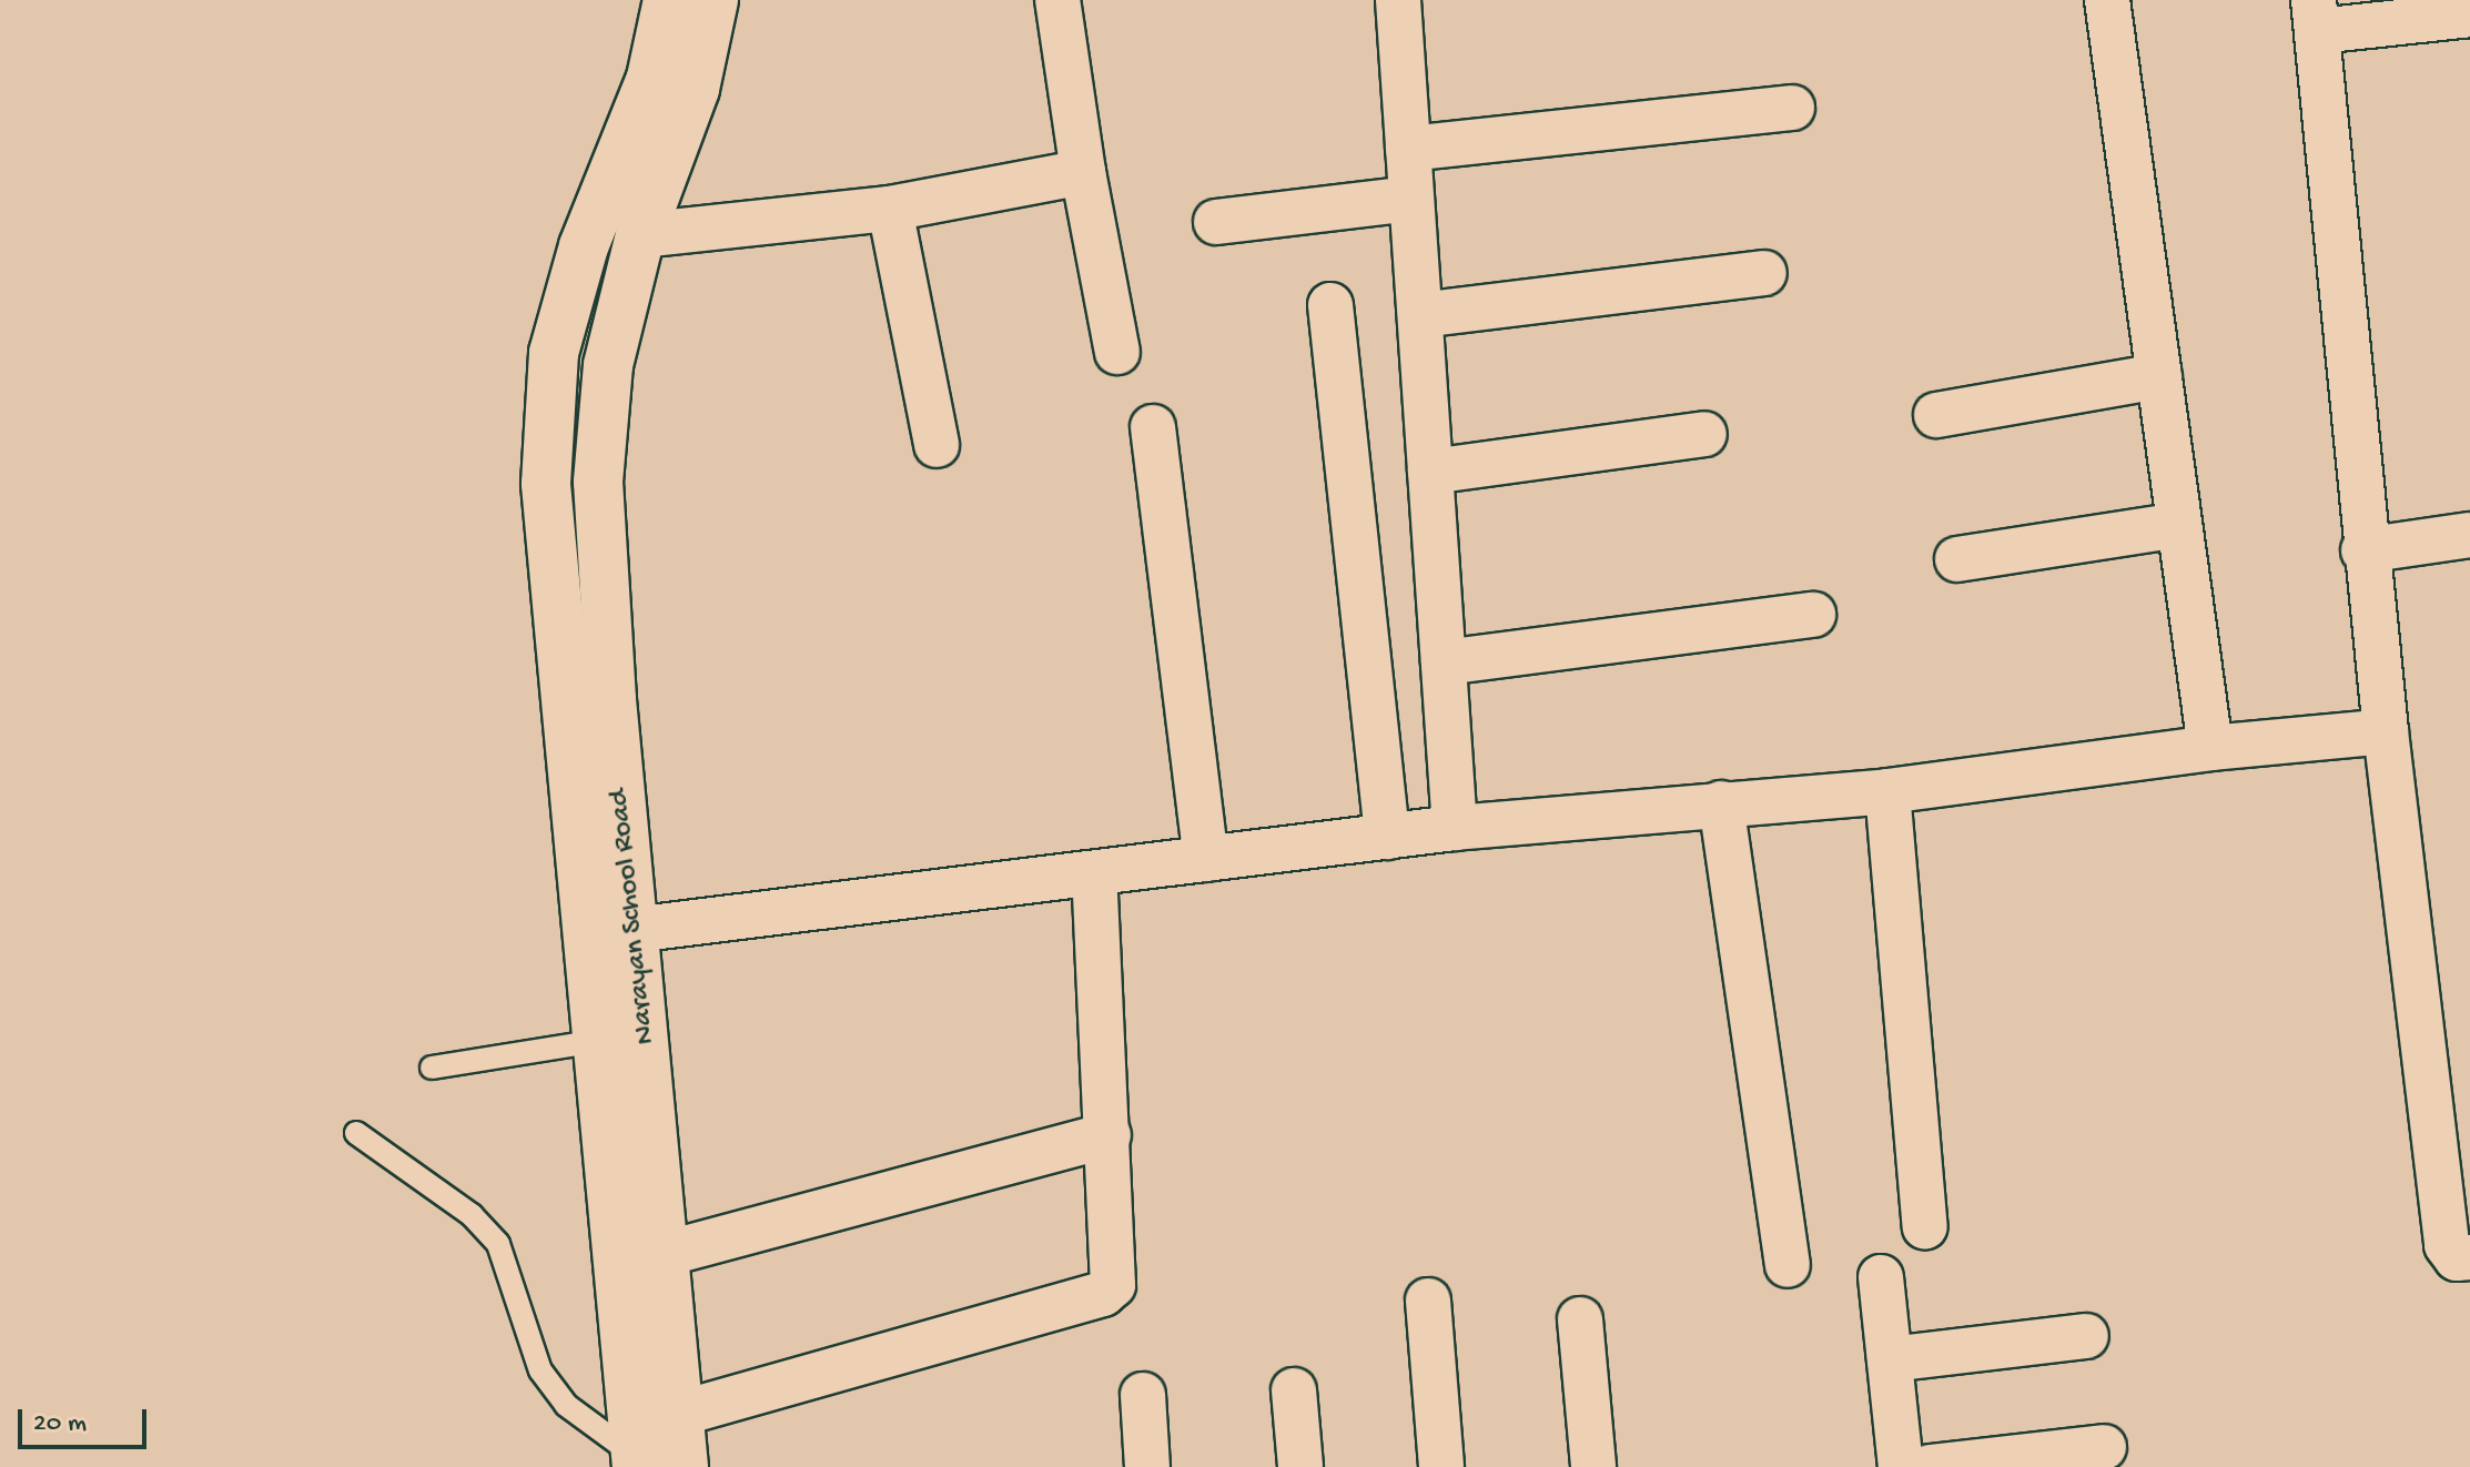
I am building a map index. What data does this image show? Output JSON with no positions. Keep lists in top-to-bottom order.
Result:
{
  "streets": {
    "street": ["Narayan School Road"]
  },
  "scale_bar": "20 m"
}
